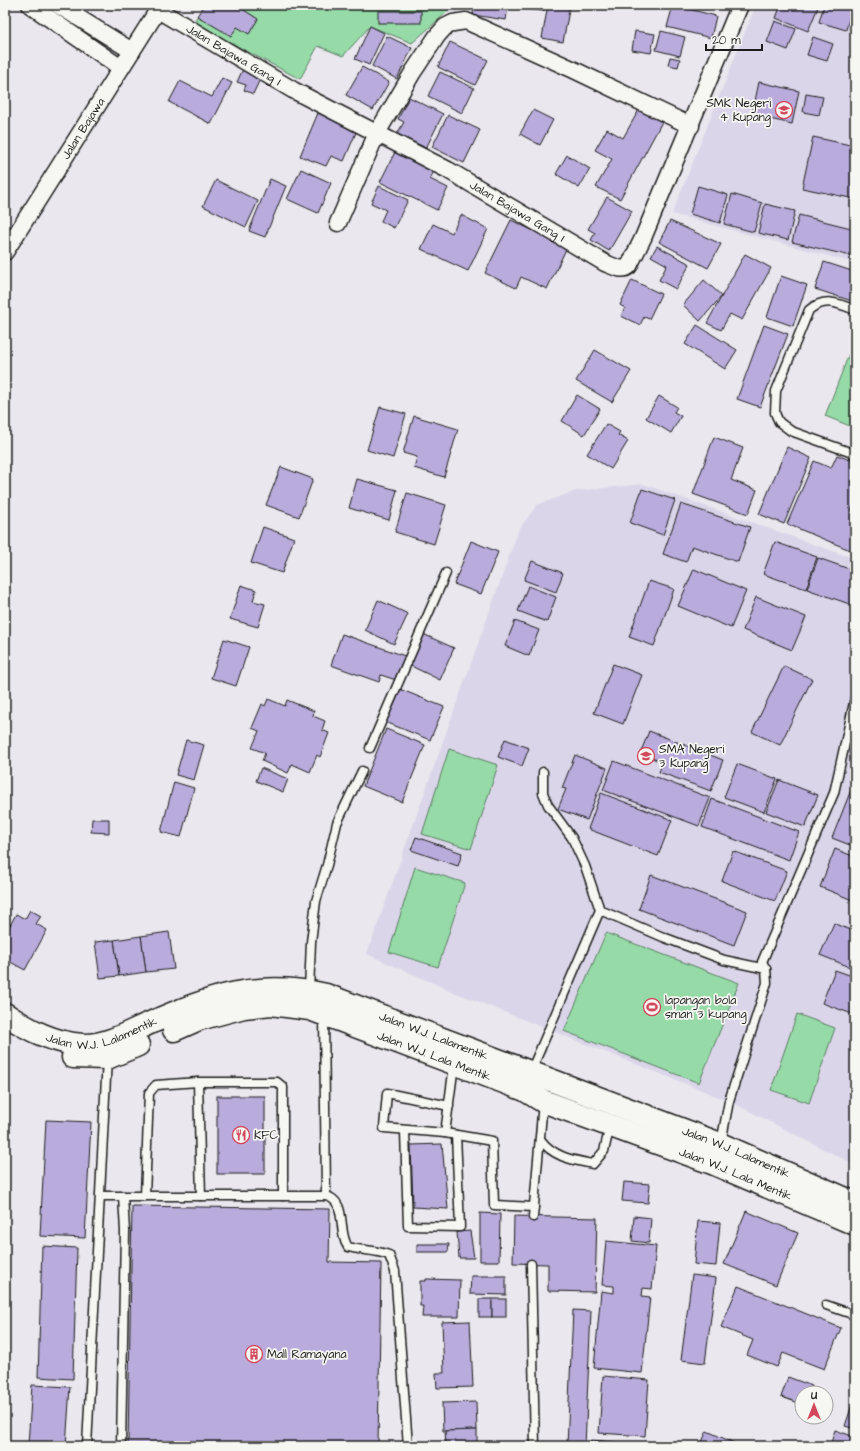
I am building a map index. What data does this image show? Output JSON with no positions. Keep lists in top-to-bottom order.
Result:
{
  "streets": {
    "main road": ["Jalan W.J. Lalamentik", "Jalan W.J. Lala Mentik"],
    "street": ["Jalan Bajawa Gang I", "Jalan Bajawa"]
  },
  "crossings": [
    ["Jalan Bajawa Gang I", "Jalan Bajawa"],
    ["Jalan W.J. Lalamentik", "Jalan W.J. Lala Mentik"]
  ],
  "places": {
    "school or university": ["SMK Negeri 4 Kupang", "SMA Negeri 3 Kupang"],
    "sports": ["lapangan bola sman 3 kupang"],
    "restaurant": ["KFC"],
    "building": ["Mall Ramayana"]
  },
  "scale_bar": "20 m",
  "north": "top"
}
